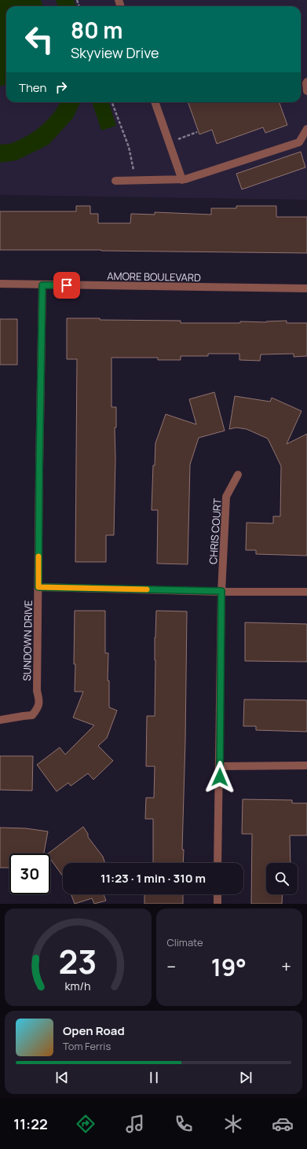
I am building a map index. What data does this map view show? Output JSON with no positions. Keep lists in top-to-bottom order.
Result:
{
  "streets": {
    "street": ["AMORE BOULEVARD", "CHRIS COURT", "SUNDOWN DRIVE"]
  },
  "crossings": [
    ["AMORE BOULEVARD", "SUNDOWN DRIVE"]
  ],
  "page": {
    "turn": ["80 m", "Skyview Drive"],
    "then": "Then",
    "limit": "30",
    "trip": "11:23 · 1 min · 310 m",
    "tile": "Climate",
    "heat": ["−", "19°", "+"],
    "song": ["Open Road", "Tom Ferris"],
    "tabs": "11:22",
    "gauge": ["23", "km/h"]
  }
}
